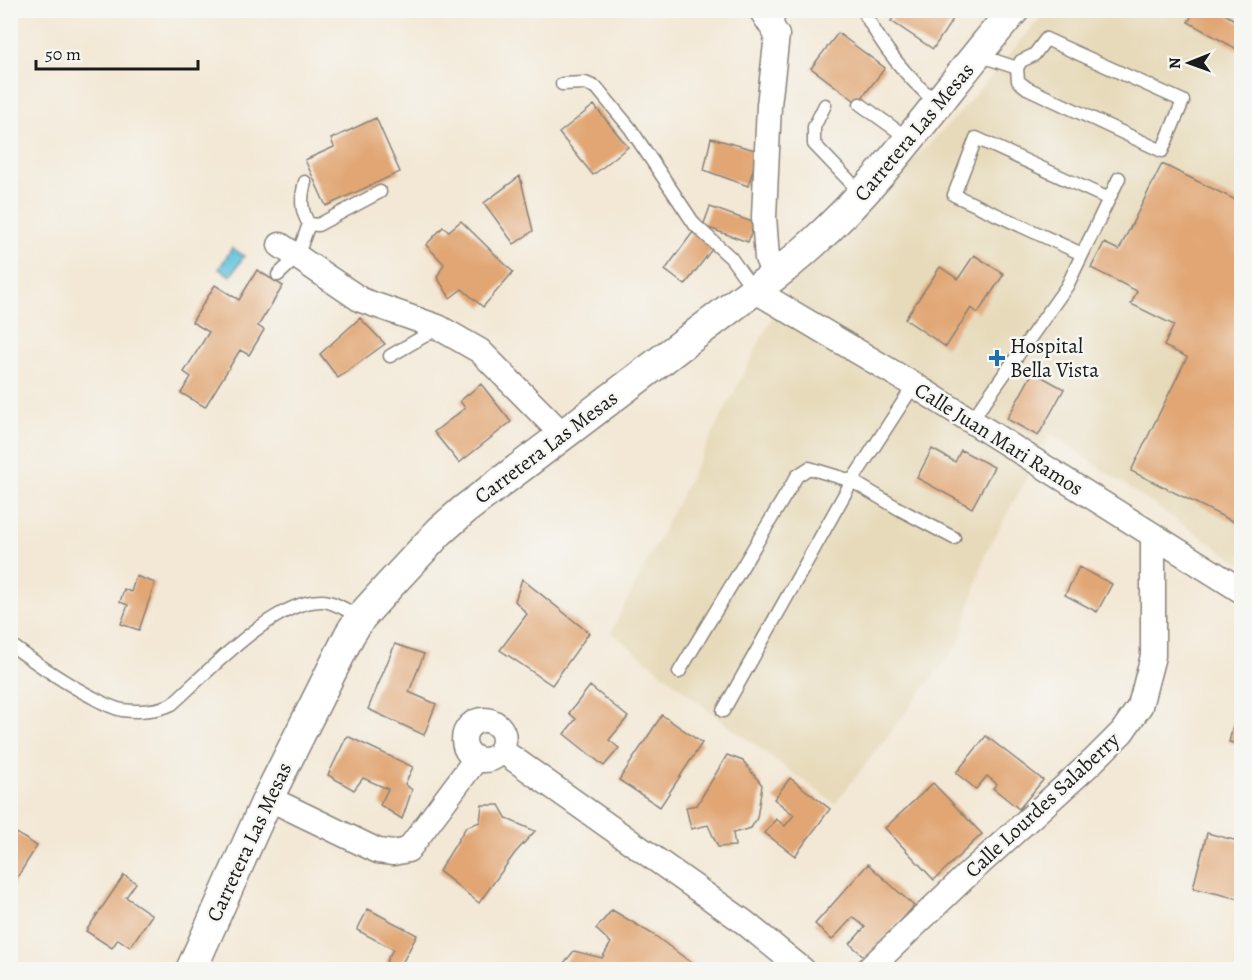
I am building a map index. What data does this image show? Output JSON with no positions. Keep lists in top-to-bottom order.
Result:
{
  "streets": {
    "street": ["Carretera Las Mesas", "Calle Juan Mari Ramos", "Calle Lourdes Salaberry"]
  },
  "crossings": [
    ["Carretera Las Mesas", "Calle Juan Mari Ramos"],
    ["Calle Juan Mari Ramos", "Calle Lourdes Salaberry"]
  ],
  "places": {
    "health": ["Hospital Bella Vista"]
  },
  "scale_bar": "50 m",
  "north": "left"
}
